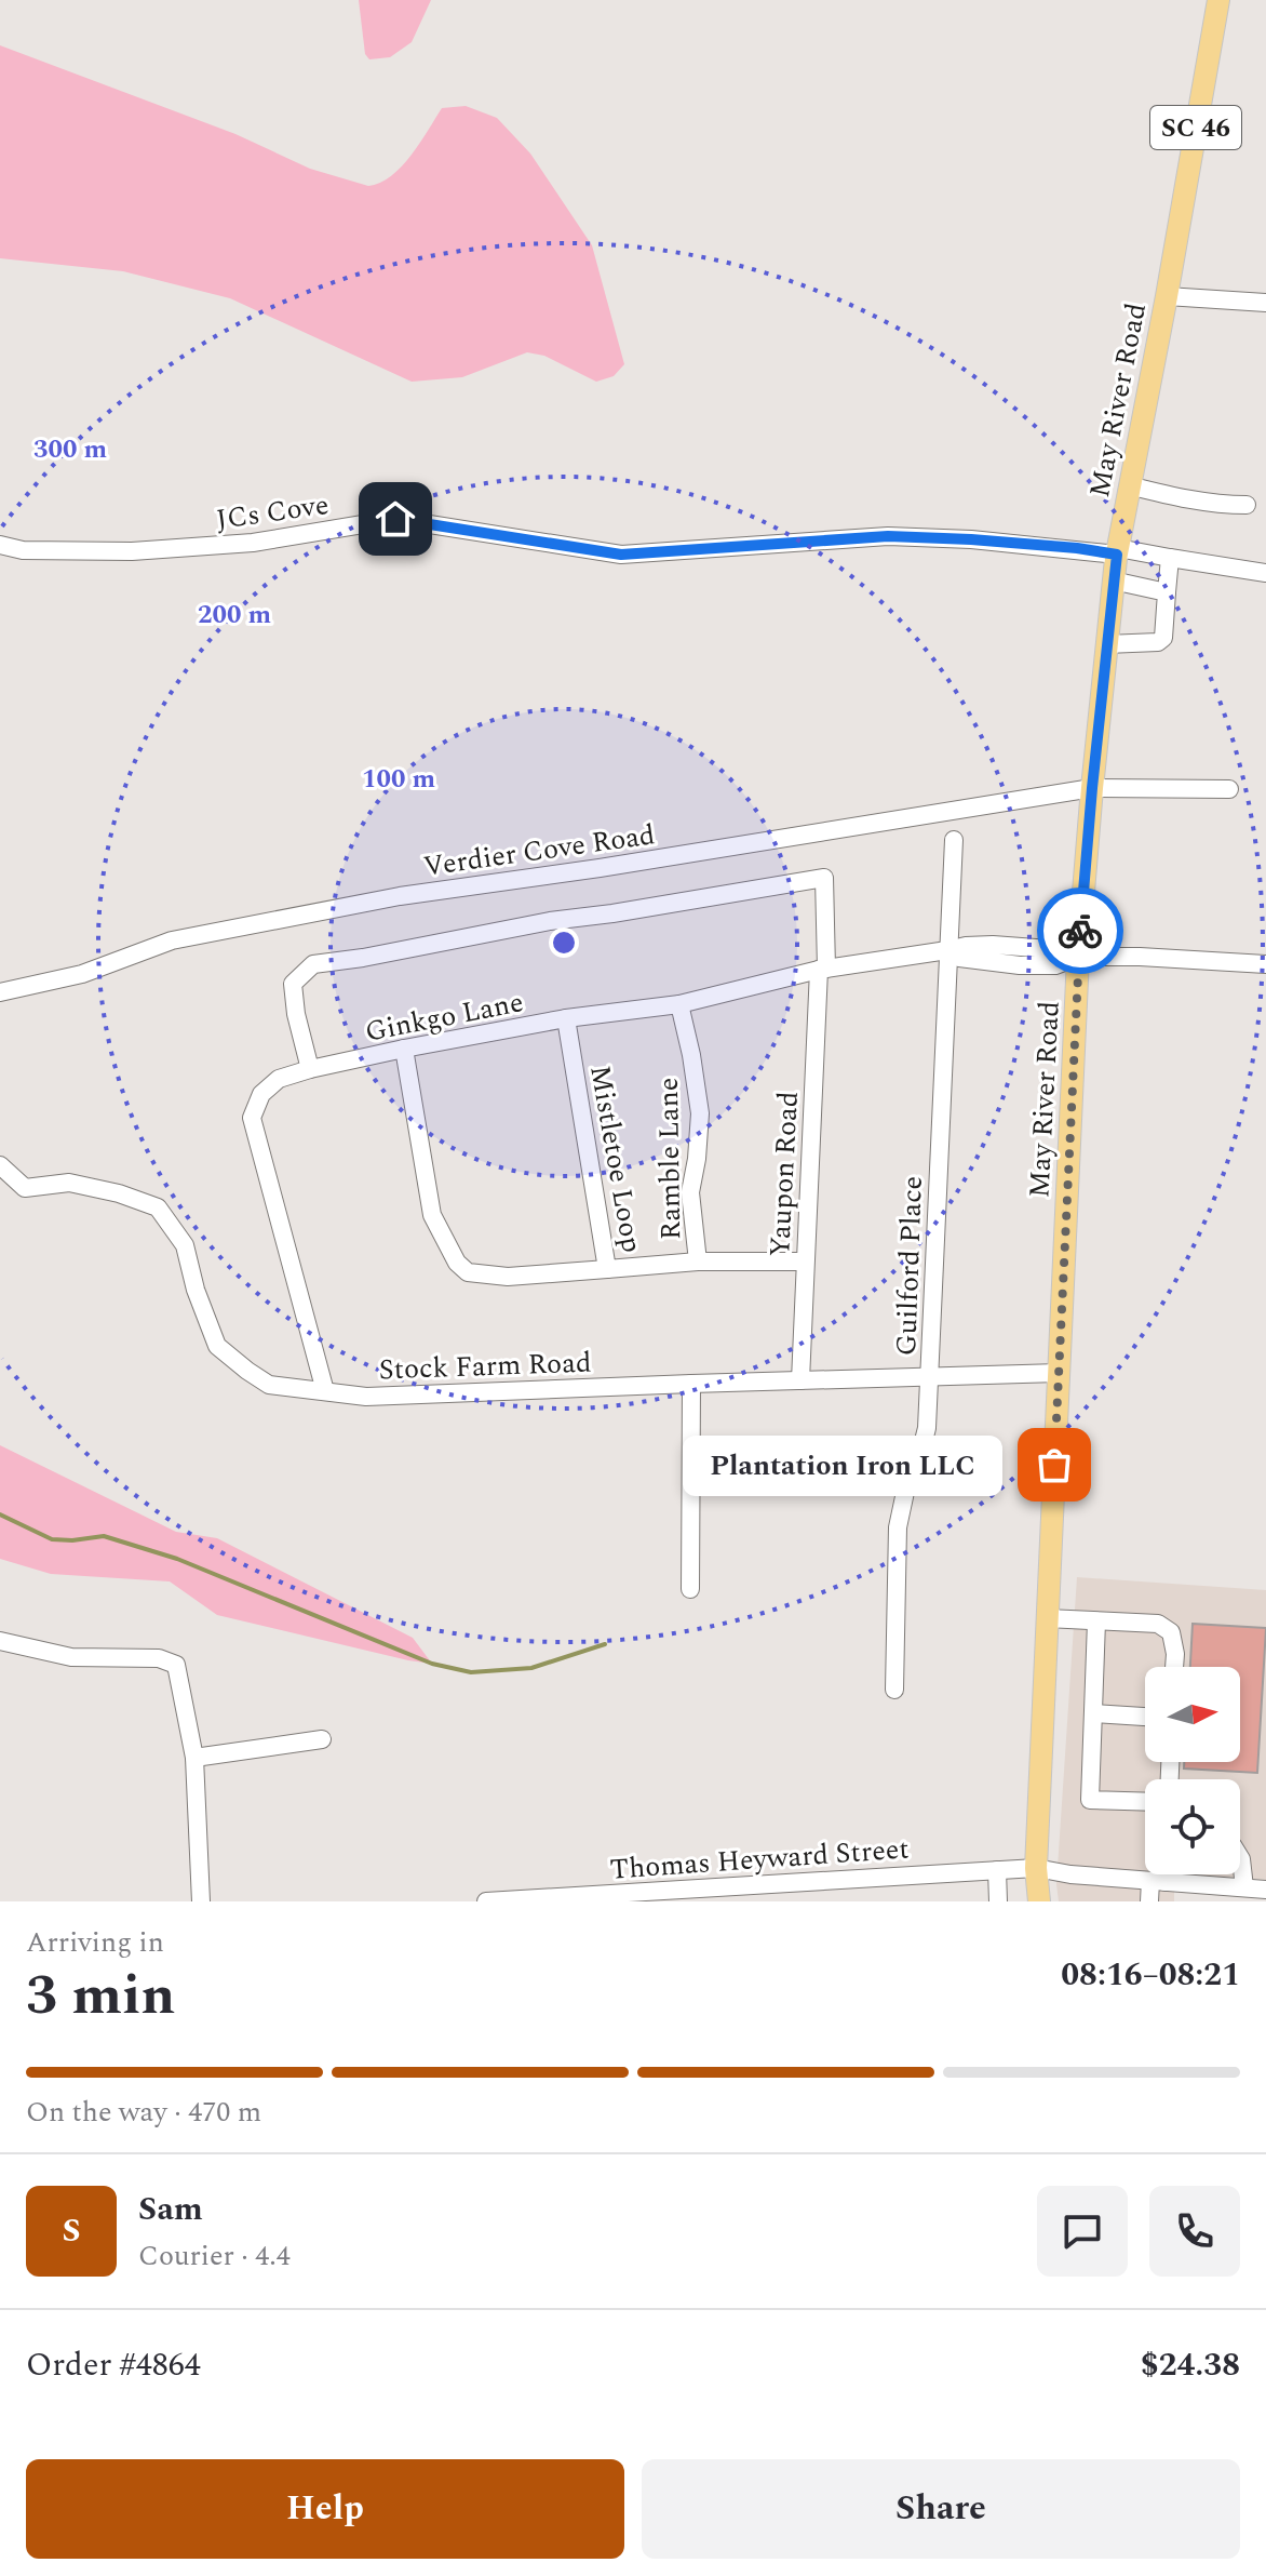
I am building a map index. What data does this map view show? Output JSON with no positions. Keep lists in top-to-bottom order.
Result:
{
  "streets": {
    "main road": ["SC 46", "May River Road"],
    "street": [
      "JCs Cove",
      "Verdier Cove Road",
      "Ginkgo Lane",
      "Mistletoe Loop",
      "Ramble Lane",
      "Yaupon Road",
      "Guilford Place",
      "Stock Farm Road",
      "Thomas Heyward Street"
    ]
  },
  "crossings": [
    ["May River Road", "JCs Cove"],
    ["May River Road", "Verdier Cove Road"],
    ["May River Road", "Ginkgo Lane"],
    ["May River Road", "Stock Farm Road"],
    ["May River Road", "Thomas Heyward Street"],
    ["Ginkgo Lane", "Mistletoe Loop"],
    ["Ginkgo Lane", "Ramble Lane"],
    ["Ginkgo Lane", "Yaupon Road"],
    ["Ginkgo Lane", "Guilford Place"],
    ["Ginkgo Lane", "Stock Farm Road"],
    ["Mistletoe Loop", "Ramble Lane"],
    ["Mistletoe Loop", "Yaupon Road"],
    ["Yaupon Road", "Stock Farm Road"],
    ["Guilford Place", "Stock Farm Road"]
  ],
  "places": ["Plantation Iron LLC"],
  "north": "right",
  "page": {
    "bubble": "Plantation Iron LLC",
    "heading": ["3 min", "Arriving in", "08:16–08:21"],
    "panel": [
      "Sam",
      "Courier · 4.4",
      "Order #4864",
      "$24.38"
    ],
    "bar": "On the way · 470 m",
    "round": "S",
    "buttons": ["Help", "Share"]
  },
  "rings": ["300 m", "200 m", "100 m"]
}
